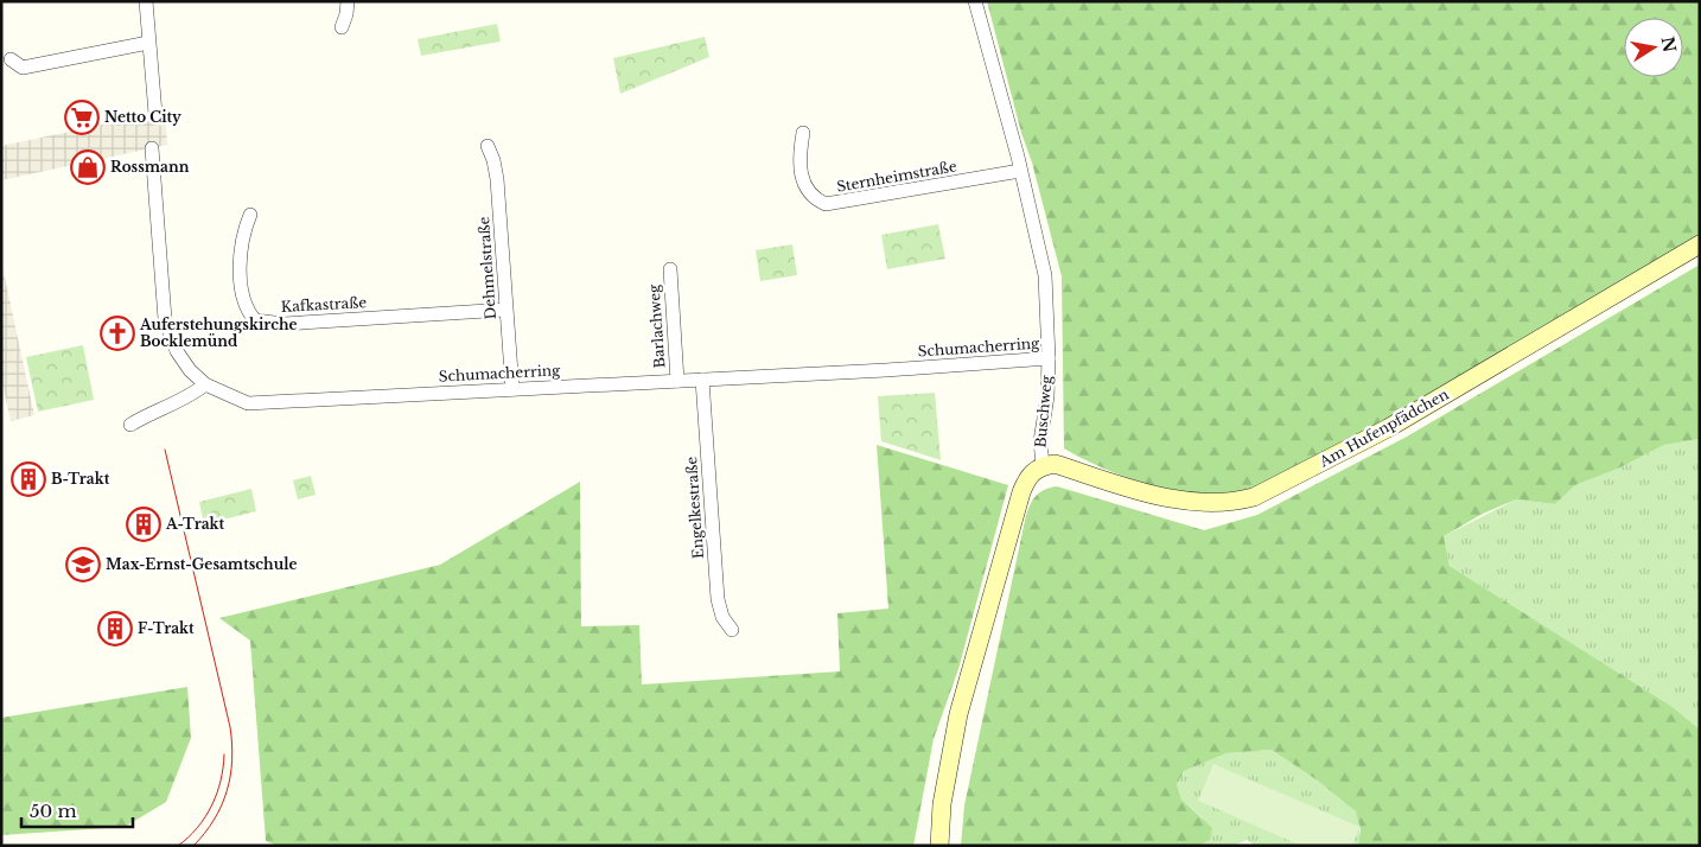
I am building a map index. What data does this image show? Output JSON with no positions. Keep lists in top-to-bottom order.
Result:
{
  "streets": {
    "street": [
      "Sternheimstraße",
      "Dehmelstraße",
      "Kafkastraße",
      "Barlachweg",
      "Schumacherring",
      "Buschweg",
      "Am Hufenpfädchen",
      "Engelkestraße"
    ]
  },
  "crossings": [
    ["Sternheimstraße", "Buschweg"],
    ["Dehmelstraße", "Kafkastraße"],
    ["Dehmelstraße", "Schumacherring"],
    ["Barlachweg", "Schumacherring"],
    ["Schumacherring", "Buschweg"],
    ["Schumacherring", "Engelkestraße"],
    ["Buschweg", "Am Hufenpfädchen"]
  ],
  "places": {
    "supermarket": ["Netto City"],
    "shop": ["Rossmann"],
    "church": ["Auferstehungskirche Bocklemünd"],
    "building": ["B-Trakt", "A-Trakt", "F-Trakt"],
    "school or university": ["Max-Ernst-Gesamtschule"]
  },
  "scale_bar": "50 m",
  "north": "right"
}
